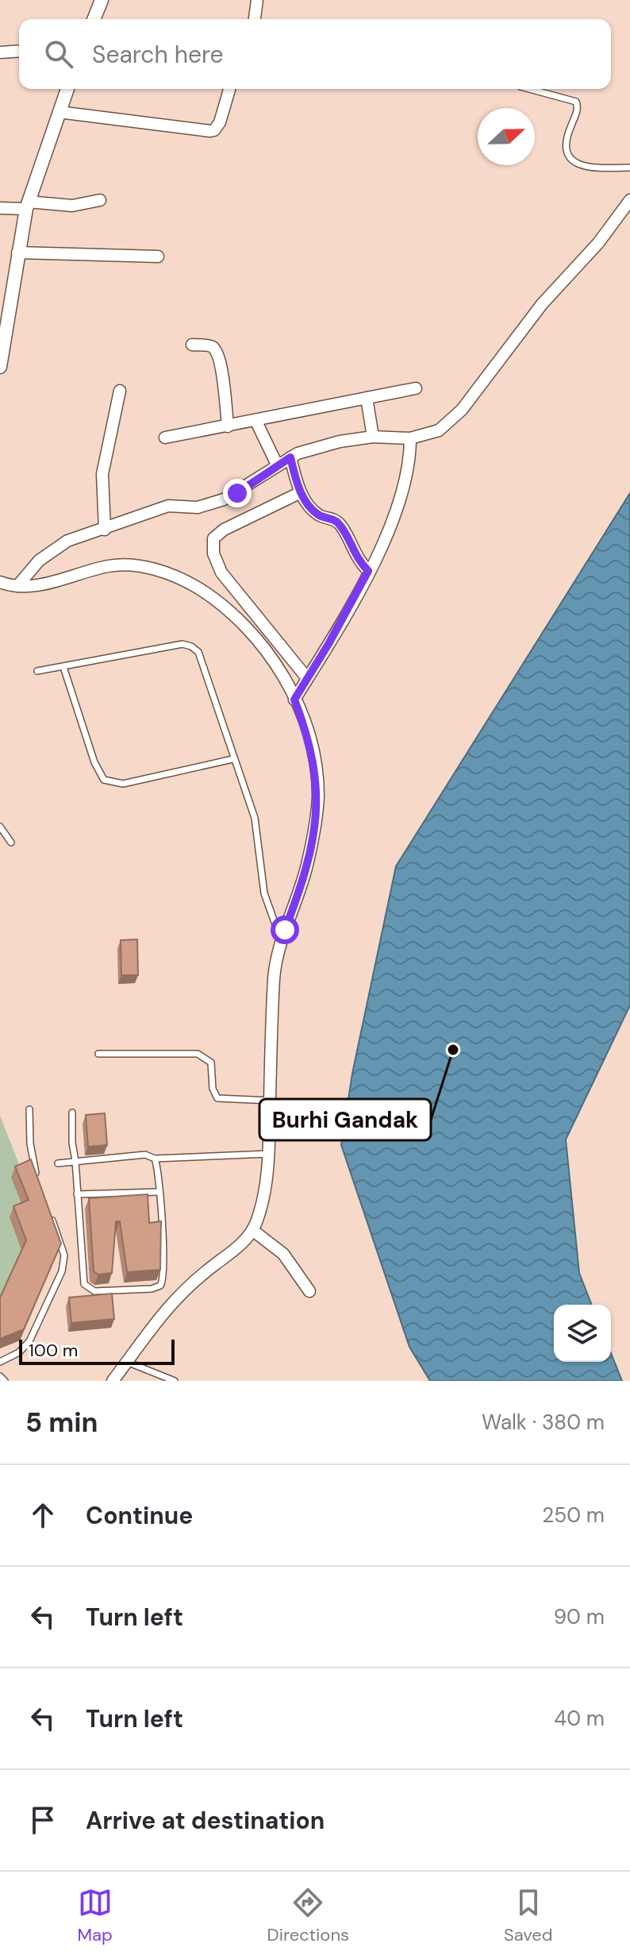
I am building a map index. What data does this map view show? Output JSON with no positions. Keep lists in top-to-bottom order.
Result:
{
  "places": ["Burhi Gandak"],
  "scale_bar": "100 m",
  "north": "right",
  "page": {
    "search": "Search here",
    "scale": "100 m",
    "heading": ["5 min", "Walk · 380 m"],
    "list": [
      ["Continue", "250 m"],
      ["Turn left", "90 m"],
      ["Turn left", "40 m"],
      "Arrive at destination"
    ],
    "nav": ["Map", "Directions", "Saved"]
  }
}
